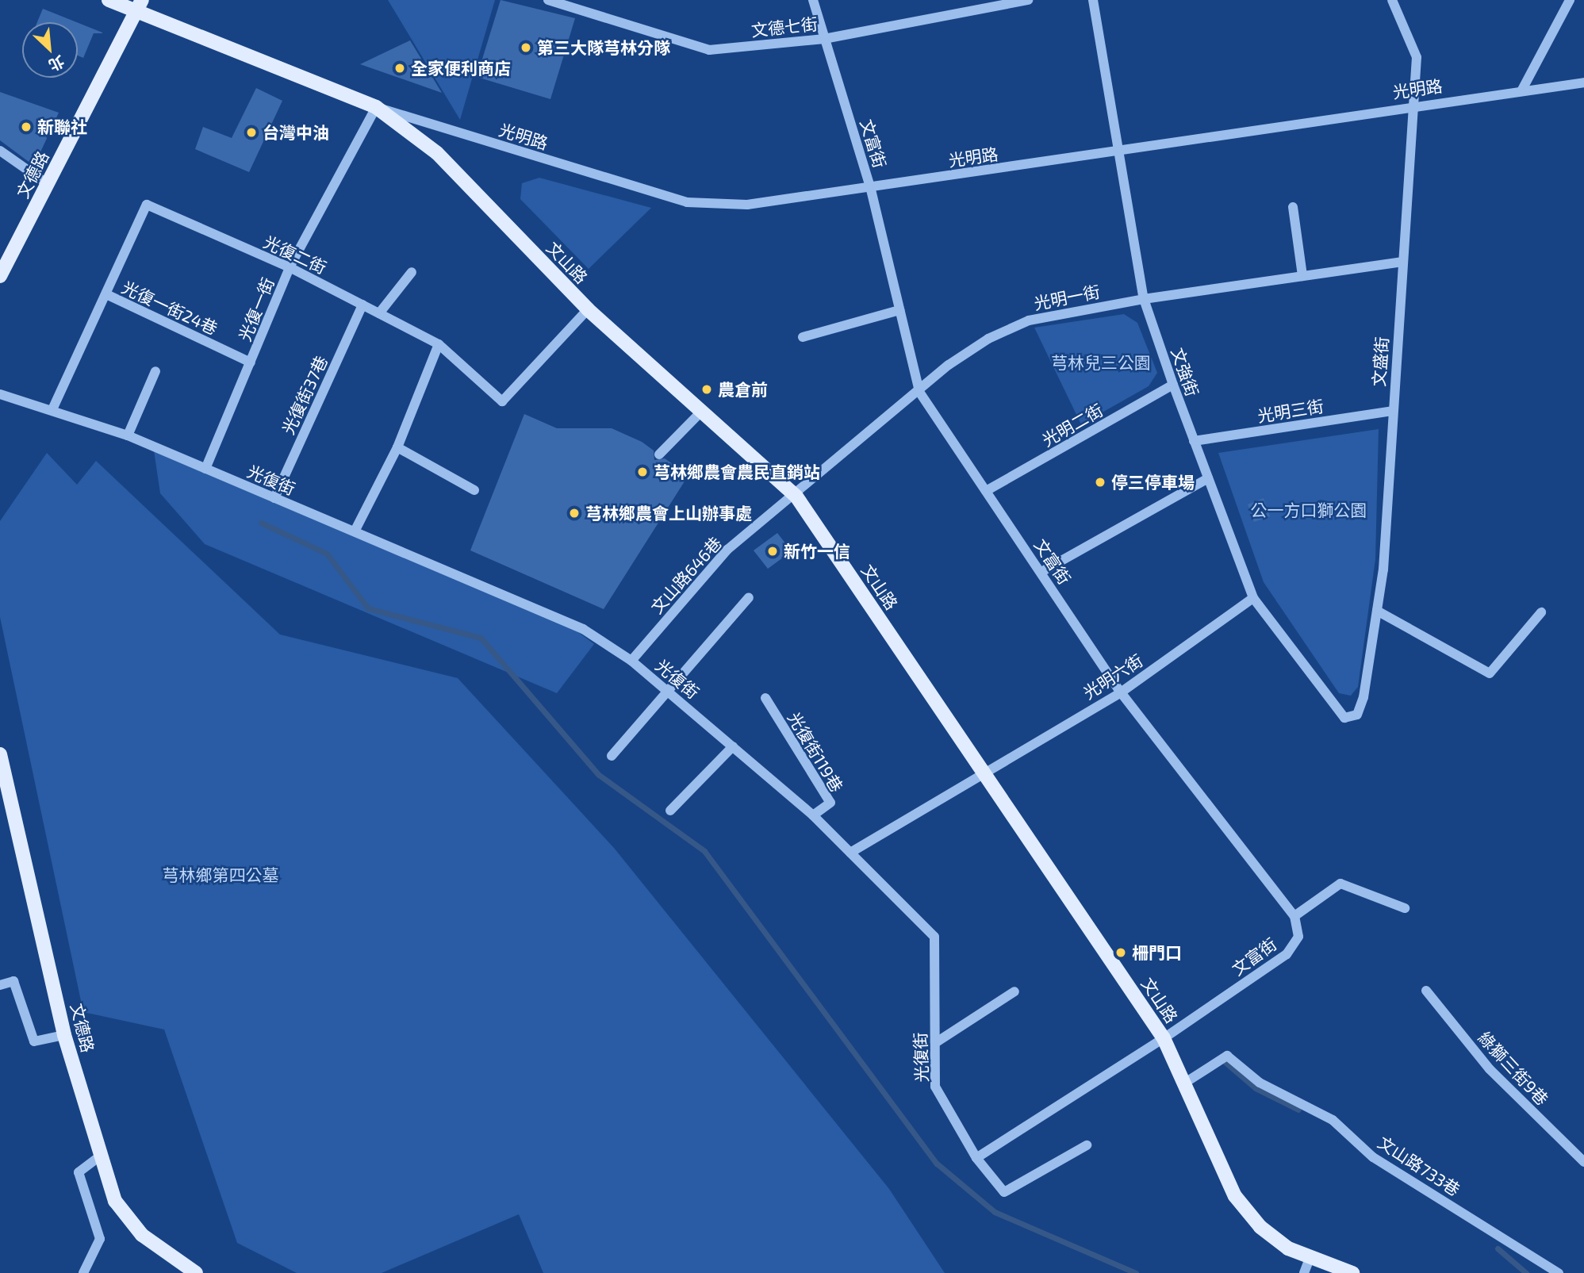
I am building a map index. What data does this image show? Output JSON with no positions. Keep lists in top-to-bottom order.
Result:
{
  "streets": {
    "main road": ["文德路", "文山路"],
    "street": [
      "文德七街",
      "光明路",
      "文富街",
      "光復二街",
      "光明一街",
      "光復一街24巷",
      "光復一街",
      "文盛街",
      "文強街",
      "光復街37巷",
      "光明三街",
      "光明二街",
      "光復街",
      "文山路646巷",
      "光明六街",
      "光復街119巷",
      "綠獅三街9巷",
      "文山路733巷"
    ]
  },
  "crossings": [
    ["文德七街", "文富街"],
    ["光明路", "文富街"],
    ["光明路", "文山路"],
    ["光明路", "光復一街"],
    ["光明路", "文盛街"],
    ["光明路", "文強街"],
    ["文富街", "文山路"],
    ["文富街", "光明一街"],
    ["文富街", "光明二街"],
    ["文富街", "光復街"],
    ["文富街", "光明六街"],
    ["文德路", "文山路"],
    ["光復二街", "文山路"],
    ["光復二街", "光復一街24巷"],
    ["光復二街", "光復一街"],
    ["光復二街", "光復街37巷"],
    ["光復二街", "光復街"],
    ["文山路", "光明一街"],
    ["文山路", "光復一街"],
    ["文山路", "文山路646巷"],
    ["文山路", "光明六街"],
    ["文山路", "文山路733巷"],
    ["光明一街", "文盛街"],
    ["光明一街", "文強街"],
    ["光明一街", "文山路646巷"],
    ["光復一街24巷", "光復一街"],
    ["光復一街", "光復街"],
    ["文盛街", "文強街"],
    ["文盛街", "光明三街"],
    ["文強街", "光明三街"],
    ["文強街", "光明二街"],
    ["文強街", "光明六街"],
    ["光復街37巷", "光復街"],
    ["光復街", "文山路646巷"],
    ["光復街", "光明六街"],
    ["光復街", "光復街119巷"]
  ],
  "parks": ["芎林兒三公園", "公一方口獅公園", "芎林鄉第四公墓"],
  "places": [
    "第三大隊芎林分隊",
    "全家便利商店",
    "新聯社",
    "台灣中油",
    "農倉前",
    "芎林鄉農會農民直銷站",
    "停三停車場",
    "芎林鄉農會上山辦事處",
    "新竹一信",
    "柵門口"
  ],
  "north": "bottom right"
}
